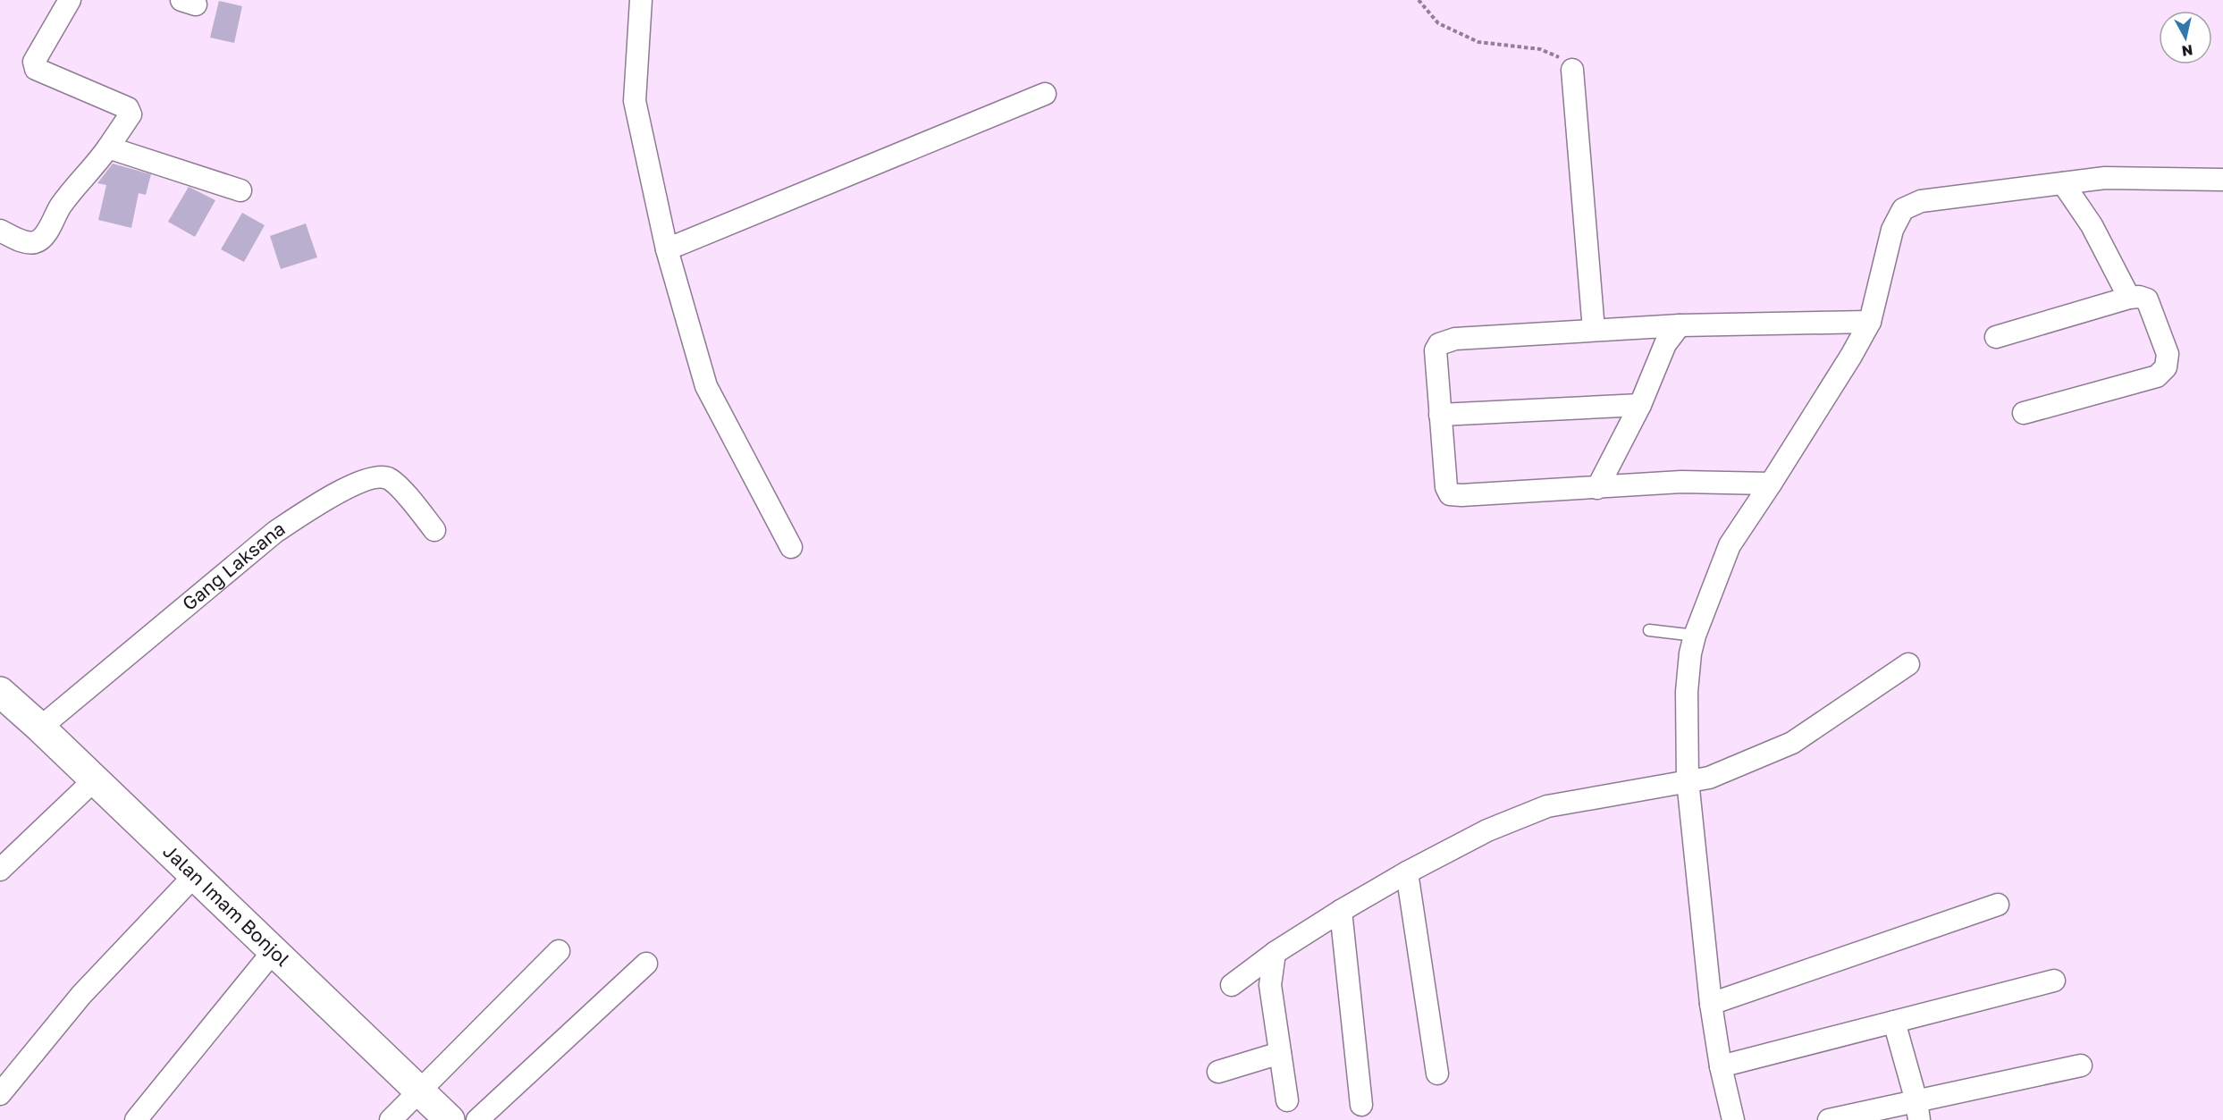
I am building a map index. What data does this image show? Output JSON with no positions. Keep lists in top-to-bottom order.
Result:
{
  "streets": {
    "highway": ["Jalan Imam Bonjol"],
    "street": ["Gang Laksana"]
  },
  "crossings": [
    ["Gang Laksana", "Jalan Imam Bonjol"]
  ],
  "north": "bottom"
}
